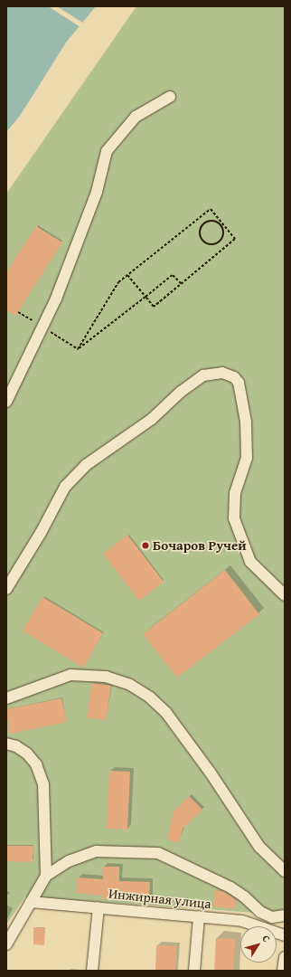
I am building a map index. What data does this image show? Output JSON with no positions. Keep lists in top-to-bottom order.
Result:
{
  "streets": {
    "street": ["Инжирная улица"]
  },
  "places": ["Бочаров Ручей"],
  "north": "top right"
}
